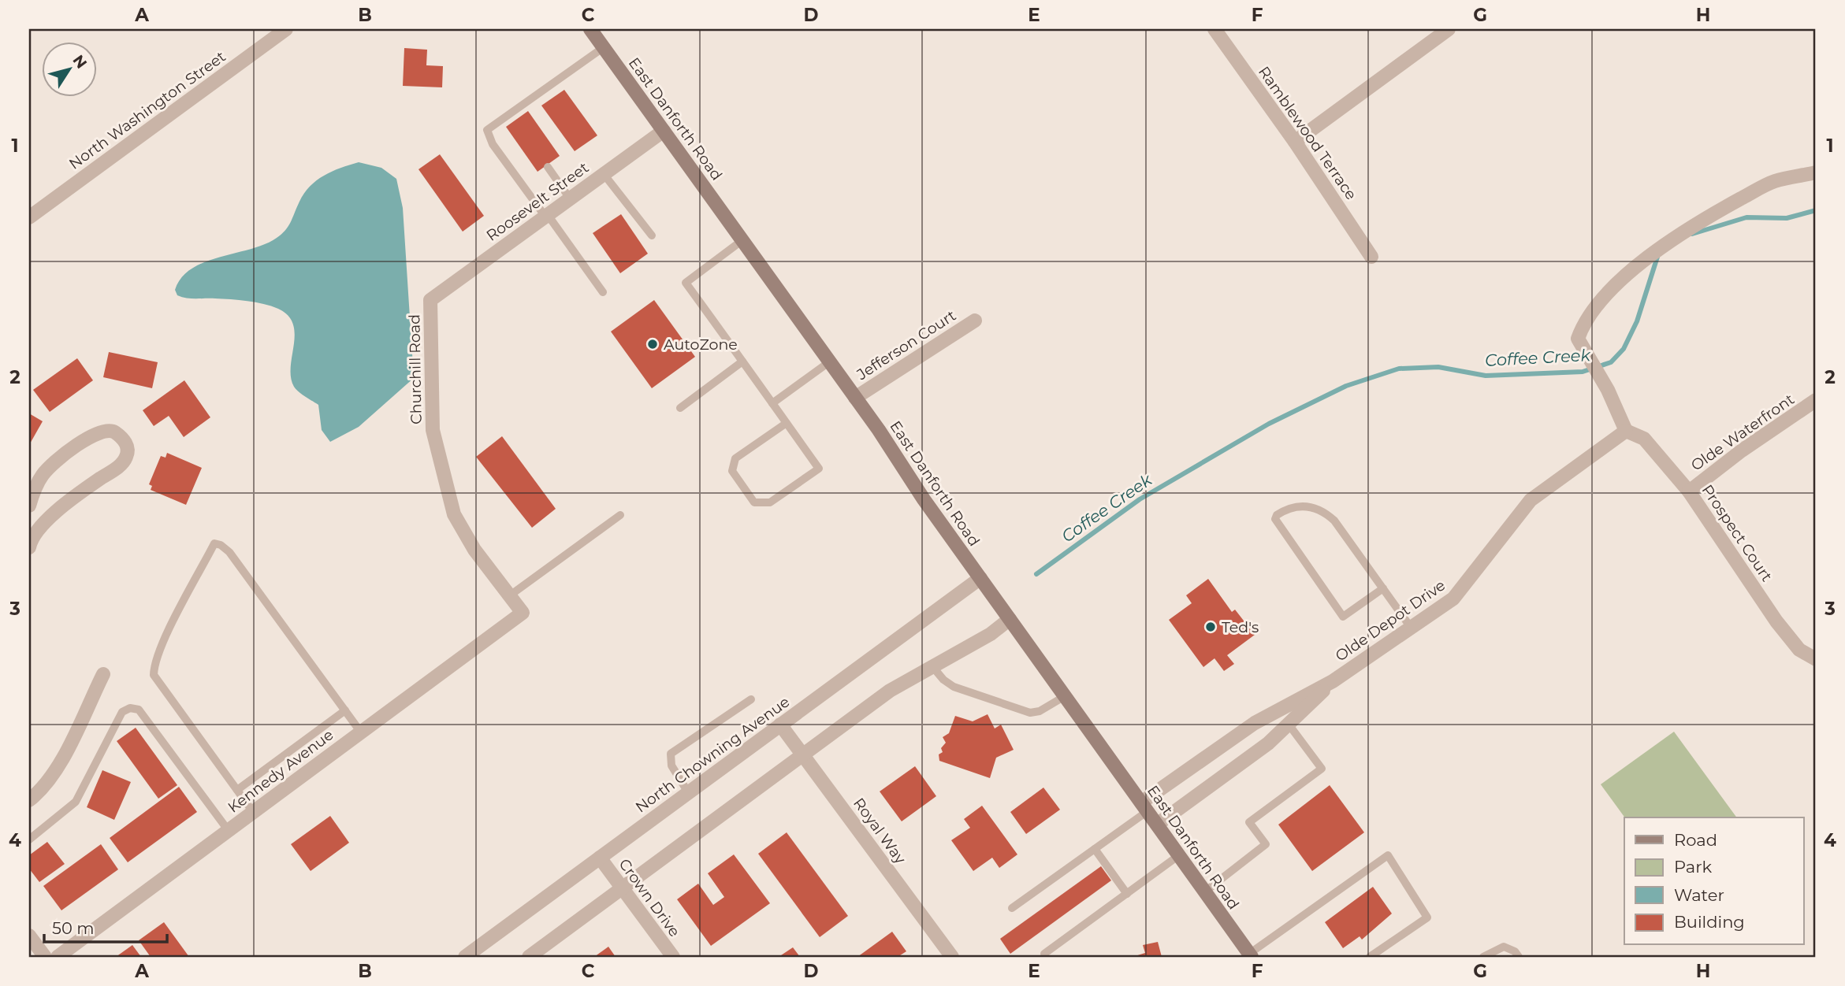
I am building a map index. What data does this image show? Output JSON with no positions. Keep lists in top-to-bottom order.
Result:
{
  "streets": {
    "main road": ["East Danforth Road"],
    "street": [
      "North Washington Street",
      "Ramblewood Terrace",
      "Roosevelt Street",
      "Jefferson Court",
      "Churchill Road",
      "Olde Waterfront",
      "Prospect Court",
      "Olde Depot Drive",
      "North Chowning Avenue",
      "Kennedy Avenue",
      "Royal Way",
      "Crown Drive"
    ]
  },
  "crossings": [
    ["East Danforth Road", "Roosevelt Street"],
    ["East Danforth Road", "Jefferson Court"],
    ["East Danforth Road", "Olde Depot Drive"],
    ["East Danforth Road", "North Chowning Avenue"],
    ["Roosevelt Street", "Churchill Road"],
    ["Churchill Road", "Kennedy Avenue"],
    ["Olde Waterfront", "Prospect Court"],
    ["Prospect Court", "Olde Depot Drive"],
    ["North Chowning Avenue", "Royal Way"],
    ["North Chowning Avenue", "Crown Drive"]
  ],
  "water": ["Coffee Creek"],
  "places": ["AutoZone", "Ted's"],
  "legend": [
    "Road",
    "Park",
    "Water",
    "Building"
  ],
  "scale_bar": "50 m",
  "north": "top right",
  "grid": {
    "columns": [
      "A",
      "B",
      "C",
      "D",
      "E",
      "F",
      "G",
      "H"
    ],
    "rows": [
      "1",
      "2",
      "3",
      "4"
    ]
  }
}
